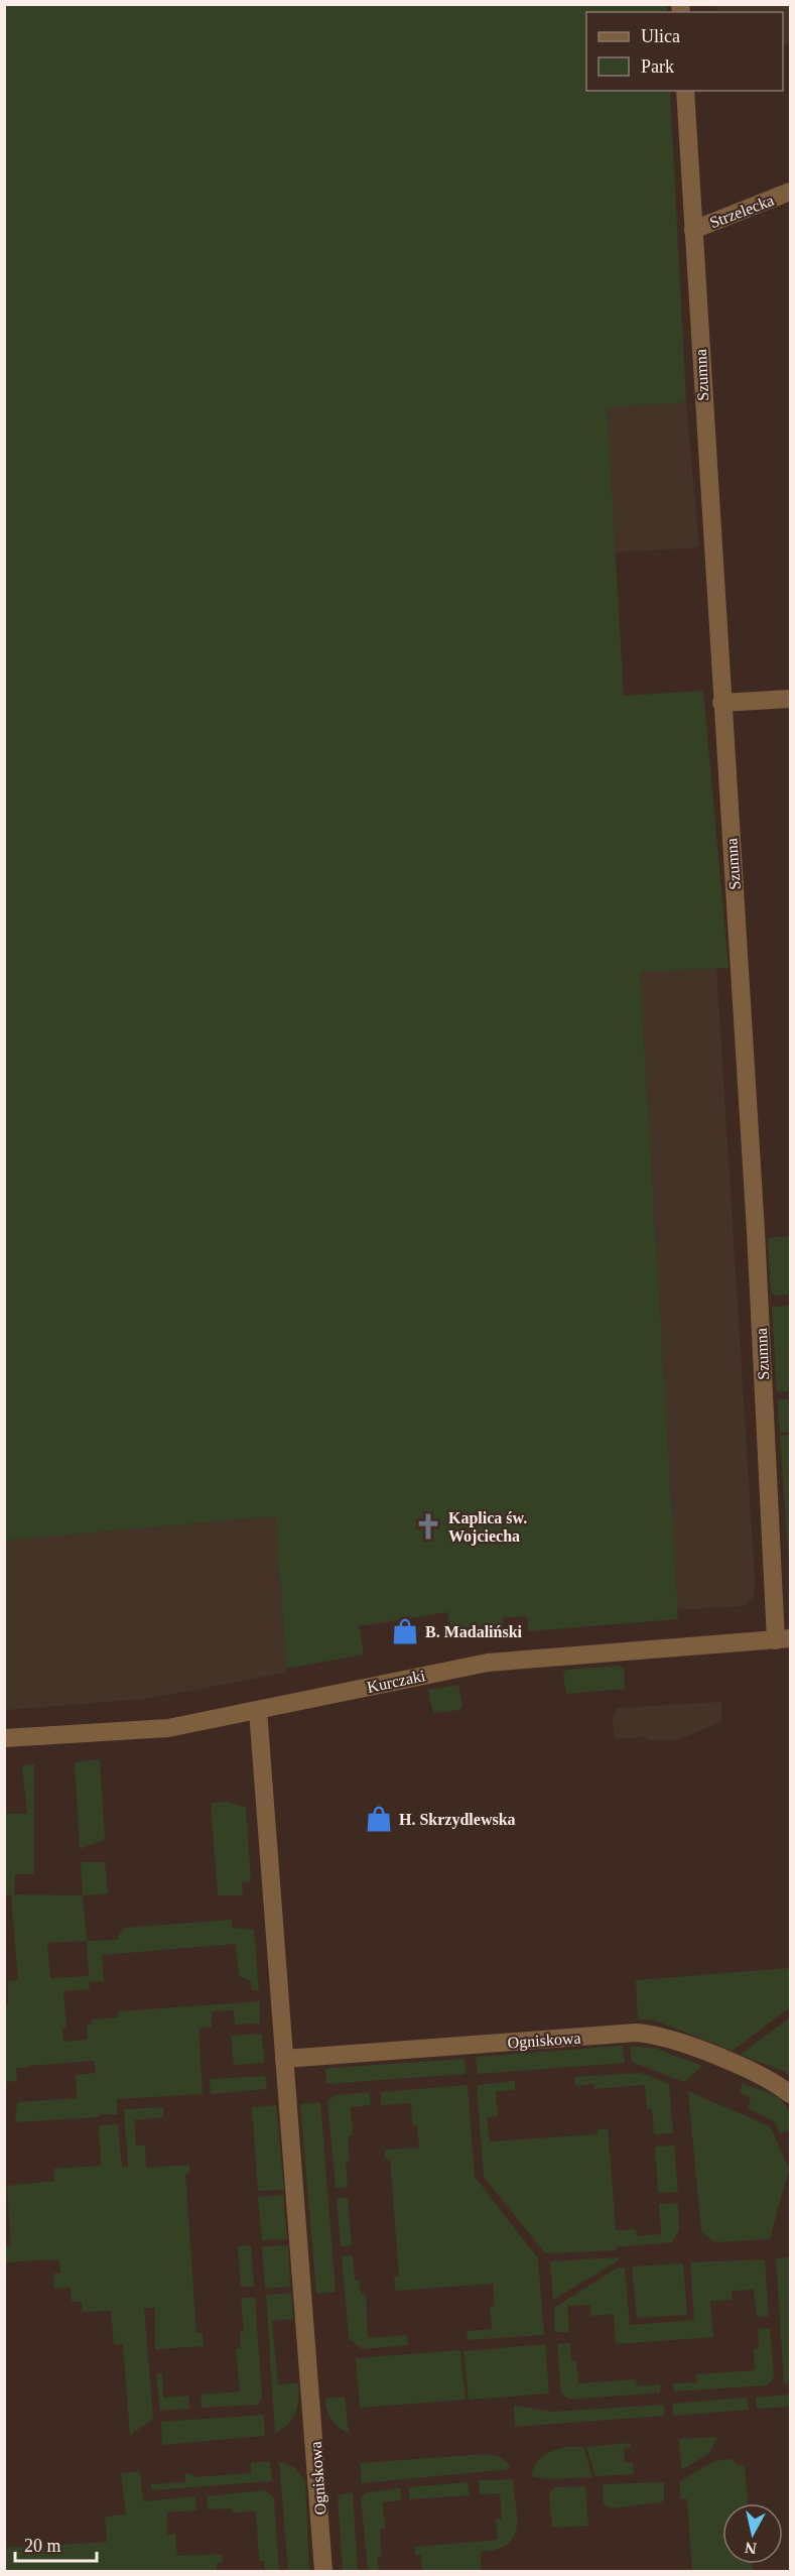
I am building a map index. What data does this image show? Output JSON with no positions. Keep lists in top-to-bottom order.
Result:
{
  "streets": {
    "street": [
      "Strzelecka",
      "Szumna",
      "Kurczaki",
      "Ogniskowa"
    ]
  },
  "crossings": [
    ["Strzelecka", "Szumna"],
    ["Szumna", "Kurczaki"],
    ["Kurczaki", "Ogniskowa"]
  ],
  "places": {
    "church": ["Kaplica św. Wojciecha"],
    "shop": ["B. Madaliński", "H. Skrzydlewska"]
  },
  "legend": ["Ulica", "Park"],
  "scale_bar": "20 m",
  "north": "bottom"
}
